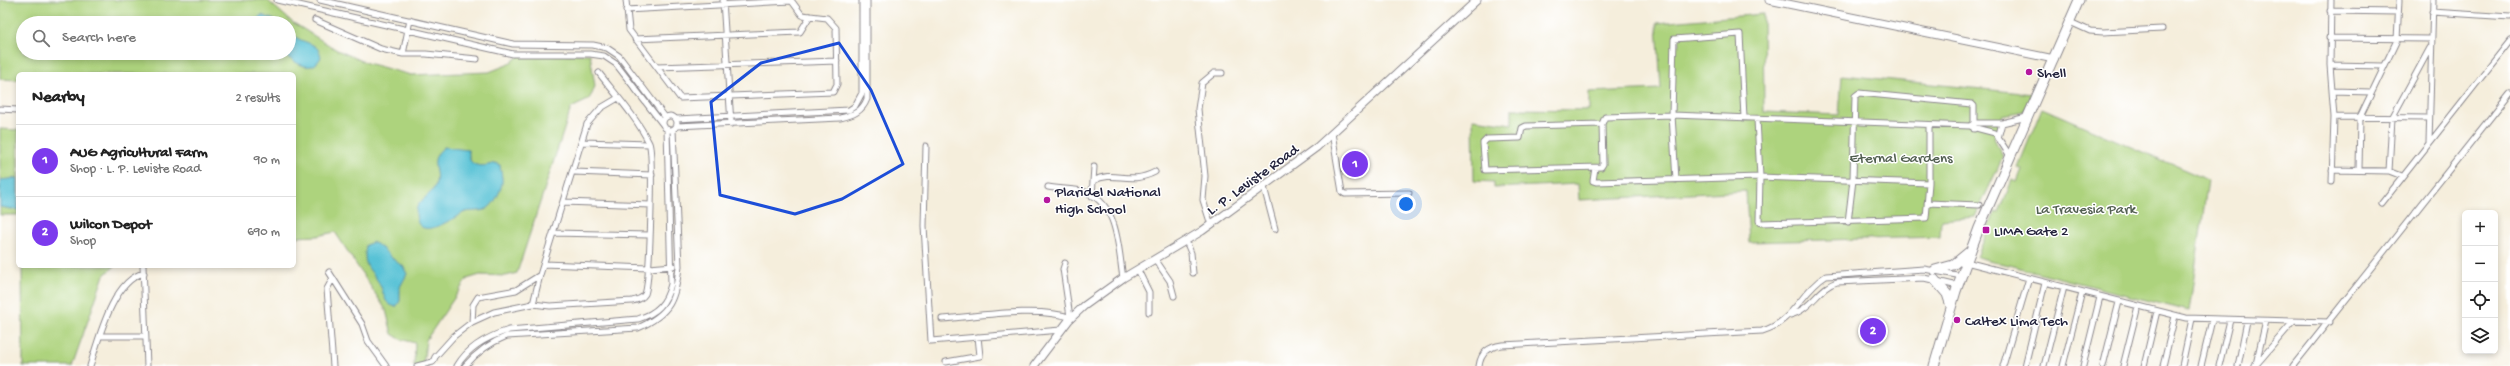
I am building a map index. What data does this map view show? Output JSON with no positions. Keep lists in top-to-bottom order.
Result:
{
  "streets": {
    "main road": ["L. P. Leviste Road"]
  },
  "parks": ["Eternal Gardens", "La Travesia Park"],
  "places": {
    "other": ["Shell", "Plaridel National High School", "Caltex Lima Tech"],
    "transit": ["LIMA Gate 2"]
  },
  "page": {
    "search": "Search here",
    "heading": ["Nearby", "2 results"],
    "list": [
      {
        "mark": "1",
        "name": "AUG Agricultural Farm",
        "note": "Shop · L. P. Leviste Road",
        "value": "90 m"
      },
      {
        "mark": "2",
        "name": "Wilcon Depot",
        "note": "Shop",
        "value": "690 m"
      }
    ],
    "pins": ["1", "2"],
    "map_buttons": ["+", "−"]
  }
}
